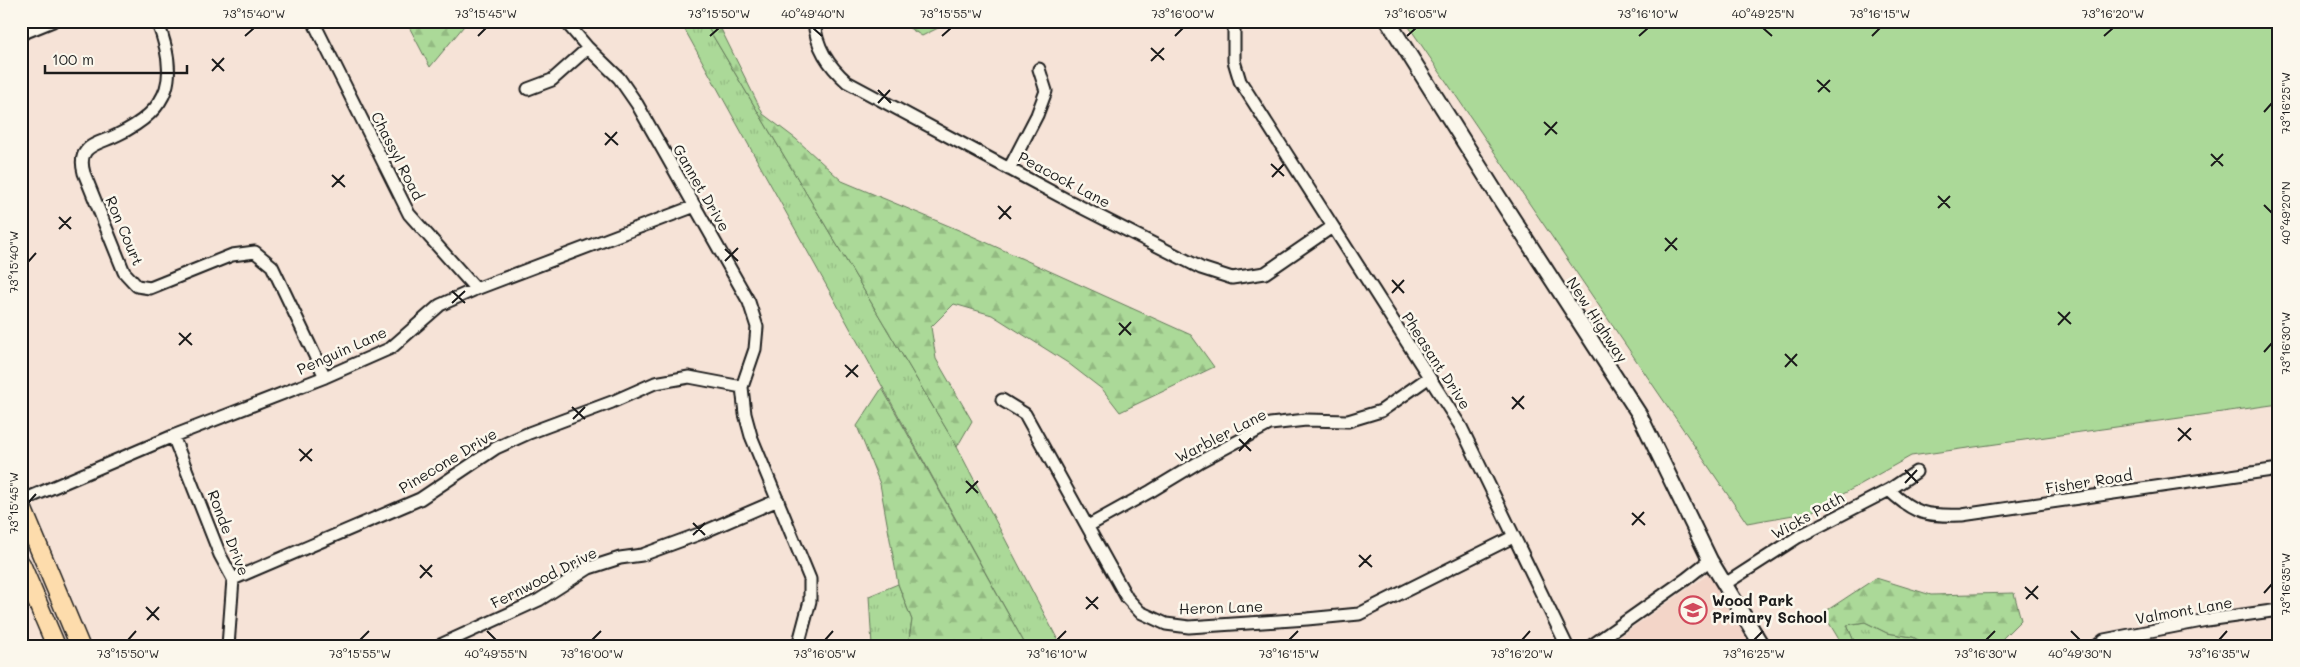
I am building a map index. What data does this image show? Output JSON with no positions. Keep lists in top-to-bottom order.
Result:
{
  "streets": {
    "street": [
      "Chassyl Road",
      "Peacock Lane",
      "Gannet Drive",
      "Ron Court",
      "New Highway",
      "Penguin Lane",
      "Pheasant Drive",
      "Warbler Lane",
      "Pinecone Drive",
      "Fisher Road",
      "Wicks Path",
      "Ronde Drive",
      "Fernwood Drive",
      "Heron Lane",
      "Valmont Lane"
    ]
  },
  "crossings": [
    ["Chassyl Road", "Penguin Lane"],
    ["Peacock Lane", "Pheasant Drive"],
    ["Gannet Drive", "Penguin Lane"],
    ["Gannet Drive", "Pinecone Drive"],
    ["Gannet Drive", "Fernwood Drive"],
    ["Ron Court", "Penguin Lane"],
    ["New Highway", "Wicks Path"],
    ["Penguin Lane", "Ronde Drive"],
    ["Pheasant Drive", "Warbler Lane"],
    ["Pheasant Drive", "Heron Lane"],
    ["Warbler Lane", "Heron Lane"],
    ["Pinecone Drive", "Ronde Drive"],
    ["Fisher Road", "Wicks Path"]
  ],
  "places": {
    "school or university": ["Wood Park Primary School"]
  },
  "scale_bar": "100 m",
  "coordinates": [
    "73°15'40\"W",
    "73°15'45\"W",
    "73°15'50\"W",
    "40°49'40\"N",
    "73°15'55\"W",
    "73°16'00\"W",
    "73°16'05\"W",
    "73°16'10\"W",
    "40°49'25\"N",
    "73°16'15\"W",
    "73°16'20\"W",
    "73°16'25\"W",
    "40°49'20\"N",
    "73°16'30\"W",
    "73°16'35\"W",
    "40°49'55\"N",
    "40°49'30\"N"
  ]
}
